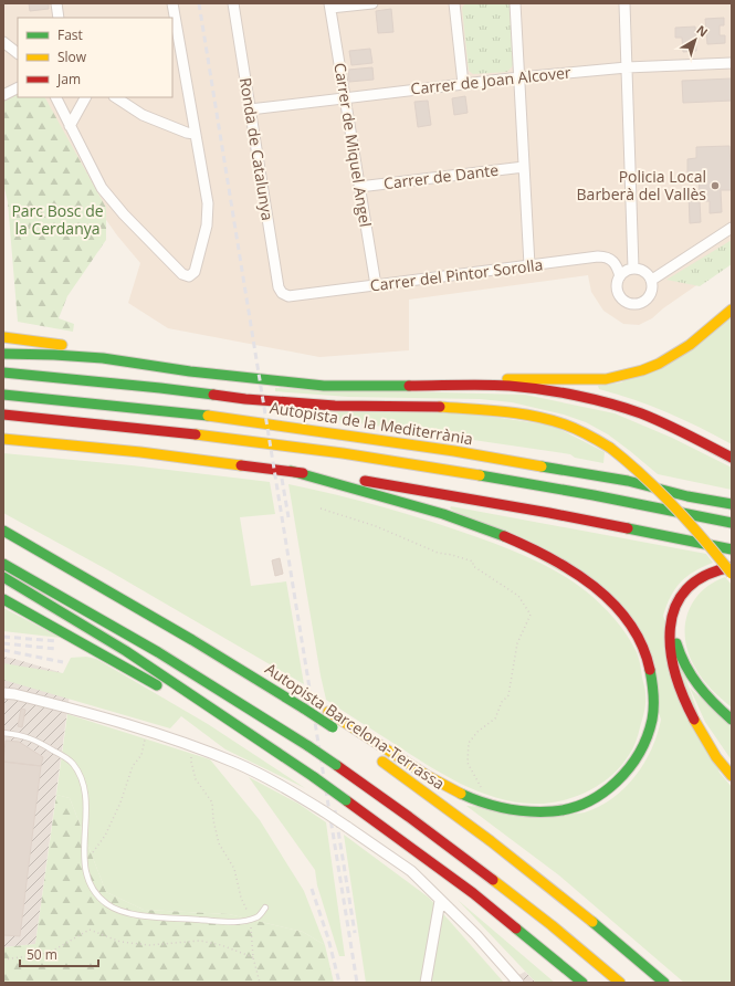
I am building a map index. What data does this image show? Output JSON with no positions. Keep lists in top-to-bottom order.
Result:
{
  "streets": {
    "main road": ["Autopista de la Mediterrània", "Autopista Barcelona-Terrassa"],
    "street": [
      "Carrer de Joan Alcover",
      "Carrer de Miquel Angel",
      "Ronda de Catalunya",
      "Carrer de Dante",
      "Carrer del Pintor Sorolla"
    ]
  },
  "crossings": [
    ["Carrer de Joan Alcover", "Carrer de Miquel Angel"],
    ["Carrer de Joan Alcover", "Ronda de Catalunya"],
    ["Carrer de Miquel Angel", "Carrer de Dante"],
    ["Carrer de Miquel Angel", "Carrer del Pintor Sorolla"],
    ["Ronda de Catalunya", "Carrer del Pintor Sorolla"]
  ],
  "parks": ["Parc Bosc de la Cerdanya"],
  "places": ["Policia Local Barberà del Vallès"],
  "legend": ["Fast", "Slow", "Jam"],
  "scale_bar": "50 m",
  "north": "top right"
}
